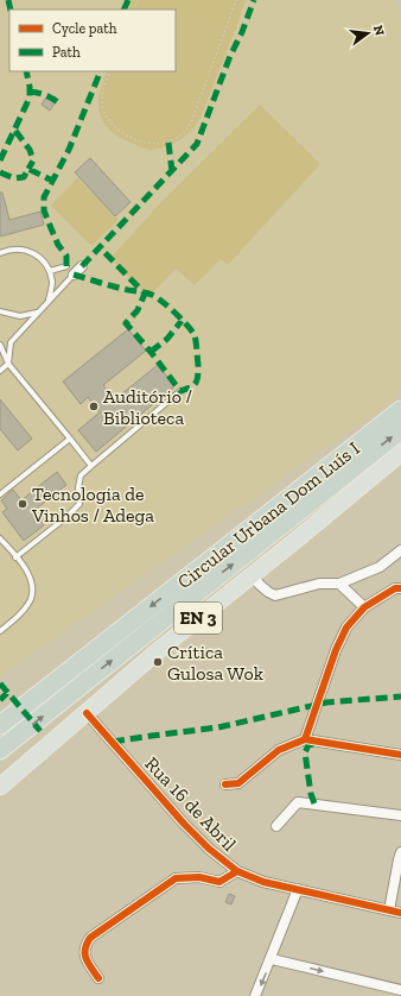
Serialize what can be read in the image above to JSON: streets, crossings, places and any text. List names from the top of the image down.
{
  "streets": {
    "highway": ["Circular Urbana Dom Luís I"],
    "main road": ["EN 3"],
    "street": ["Rua 16 de Abril"]
  },
  "crossings": [
    ["EN 3", "Rua 16 de Abril"]
  ],
  "places": ["Auditório / Biblioteca", "Tecnologia de Vinhos / Adega", "Crítica Gulosa Wok"],
  "legend": ["Cycle path", "Path"],
  "north": "right"
}
